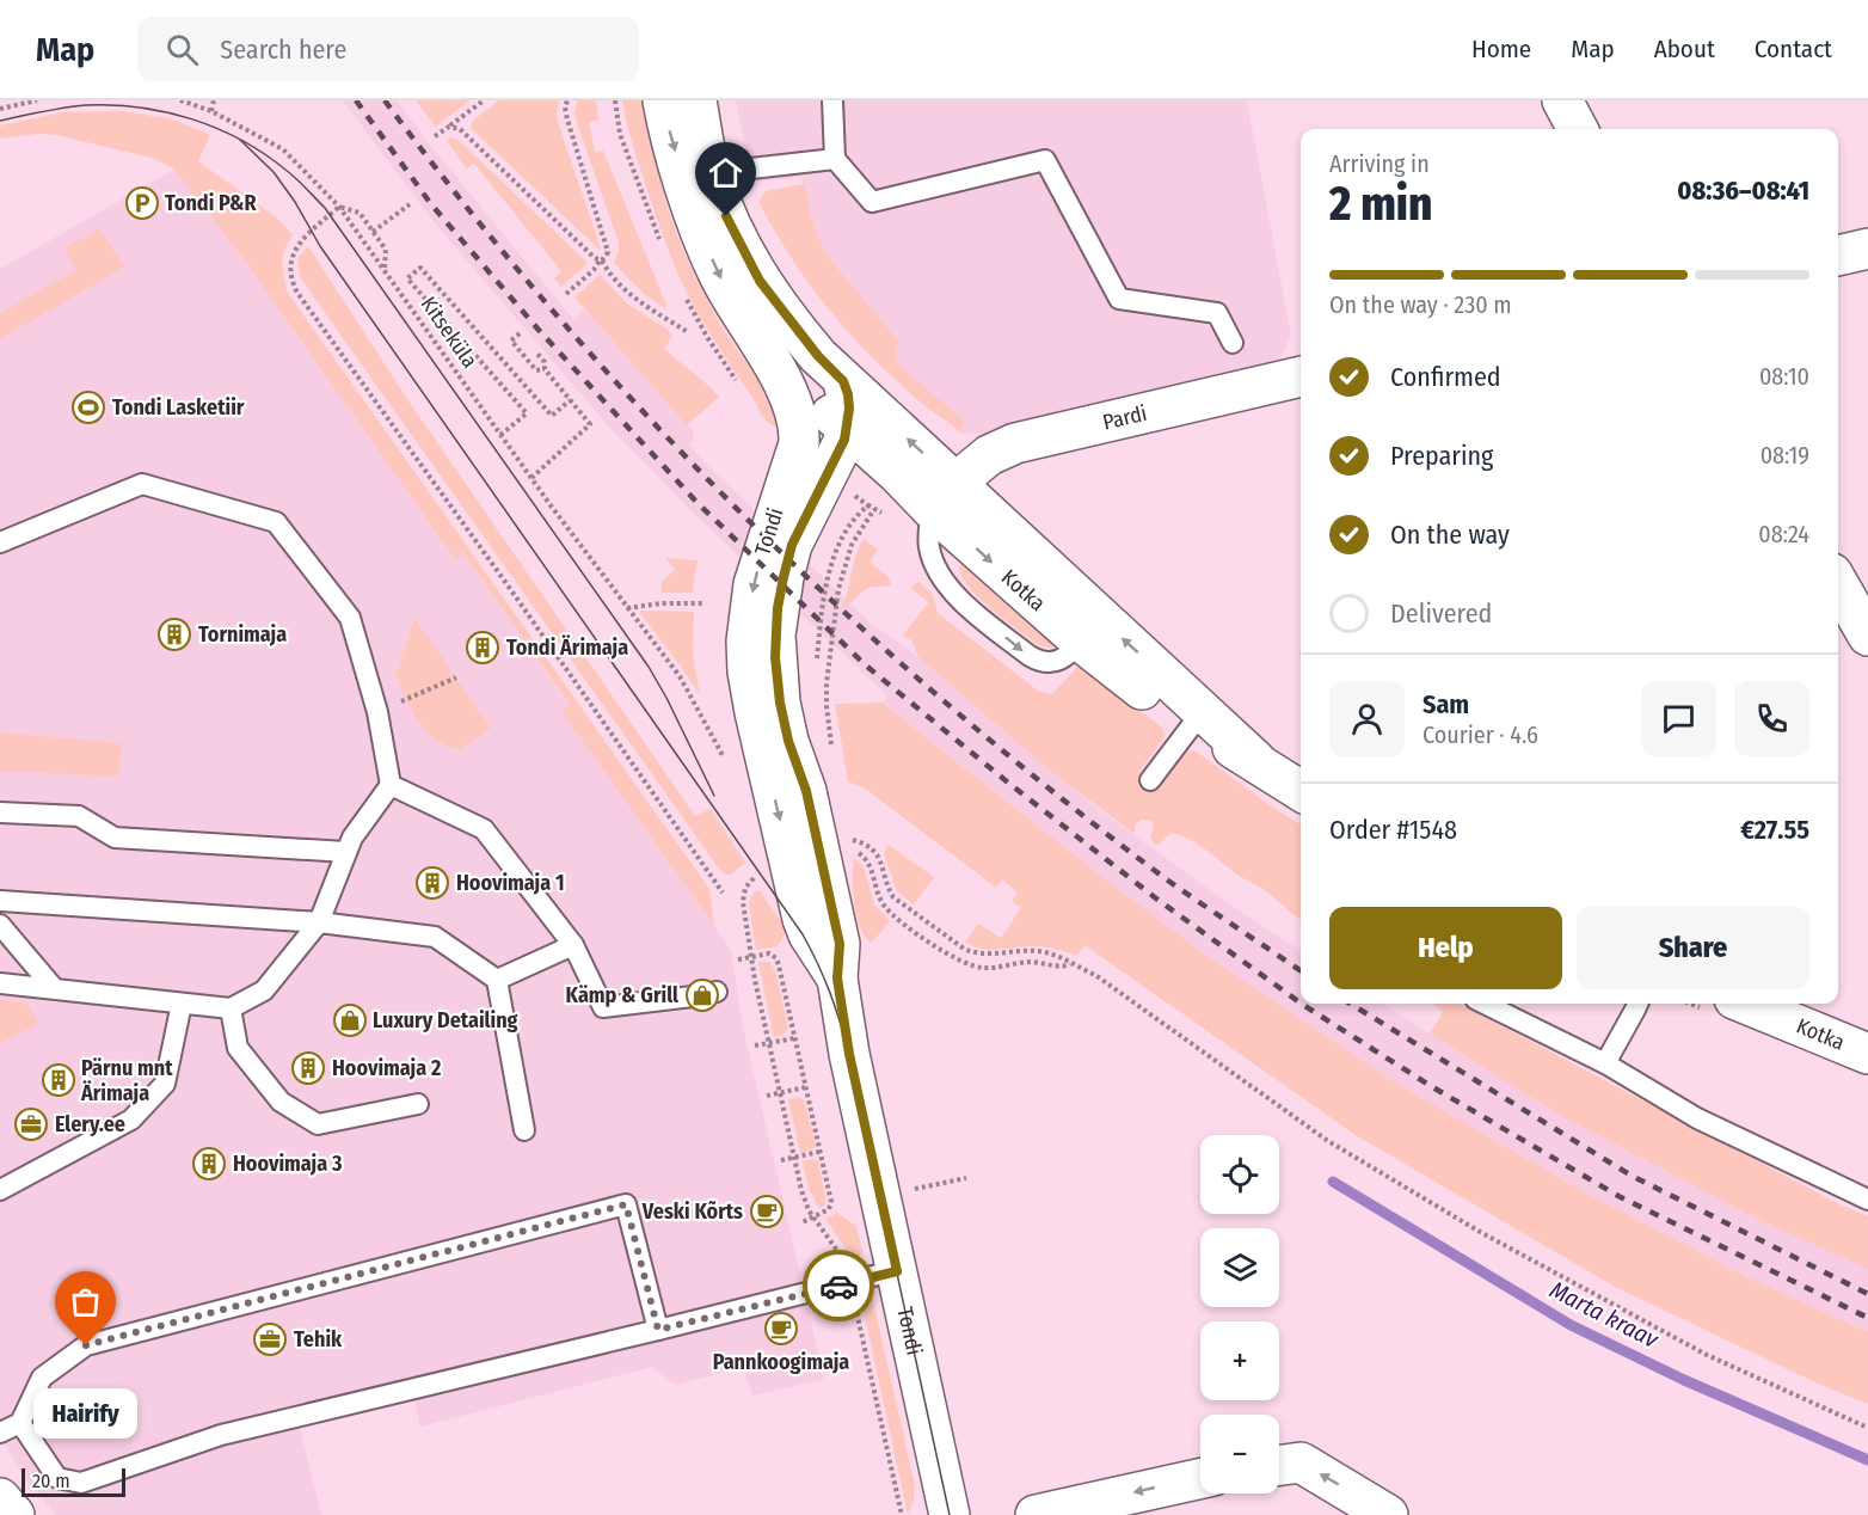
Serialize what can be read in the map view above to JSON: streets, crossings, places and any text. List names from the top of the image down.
{
  "streets": {
    "street": ["Pardi", "Tondi", "Kotka"],
    "path": ["Kitseküla"]
  },
  "crossings": [
    ["Pardi", "Tondi"],
    ["Pardi", "Kotka"],
    ["Tondi", "Kotka"]
  ],
  "water": ["Marta kraav"],
  "places": {
    "parking": ["Tondi P&R"],
    "sports": ["Tondi Lasketiir"],
    "building": [
      "Tornimaja",
      "Tondi Ärimaja",
      "Hoovimaja 1",
      "Hoovimaja 2",
      "Pärnu mnt Ärimaja",
      "Hoovimaja 3"
    ],
    "shop": ["Kämp & Grill", "Luxury Detailing"],
    "office": ["Elery.ee", "Tehik"],
    "cafe": ["Veski Kõrts", "Pannkoogimaja"],
    "other": ["Hairify"]
  },
  "scale_bar": "20 m",
  "page": {
    "header": "Map",
    "search": "Search here",
    "nav": [
      "Home",
      "Map",
      "About",
      "Contact"
    ],
    "heading": ["2 min", "Arriving in", "08:36–08:41"],
    "panel": [
      "Sam",
      "Courier · 4.6",
      "Order #1548",
      "€27.55"
    ],
    "bar": "On the way · 230 m",
    "list": [
      ["Confirmed", "08:10"],
      ["Preparing", "08:19"],
      ["On the way", "08:24"],
      "Delivered"
    ],
    "buttons": ["Help", "Share"],
    "map_buttons": ["+", "−"],
    "bubble": "Hairify",
    "scale": "20 m"
  }
}
